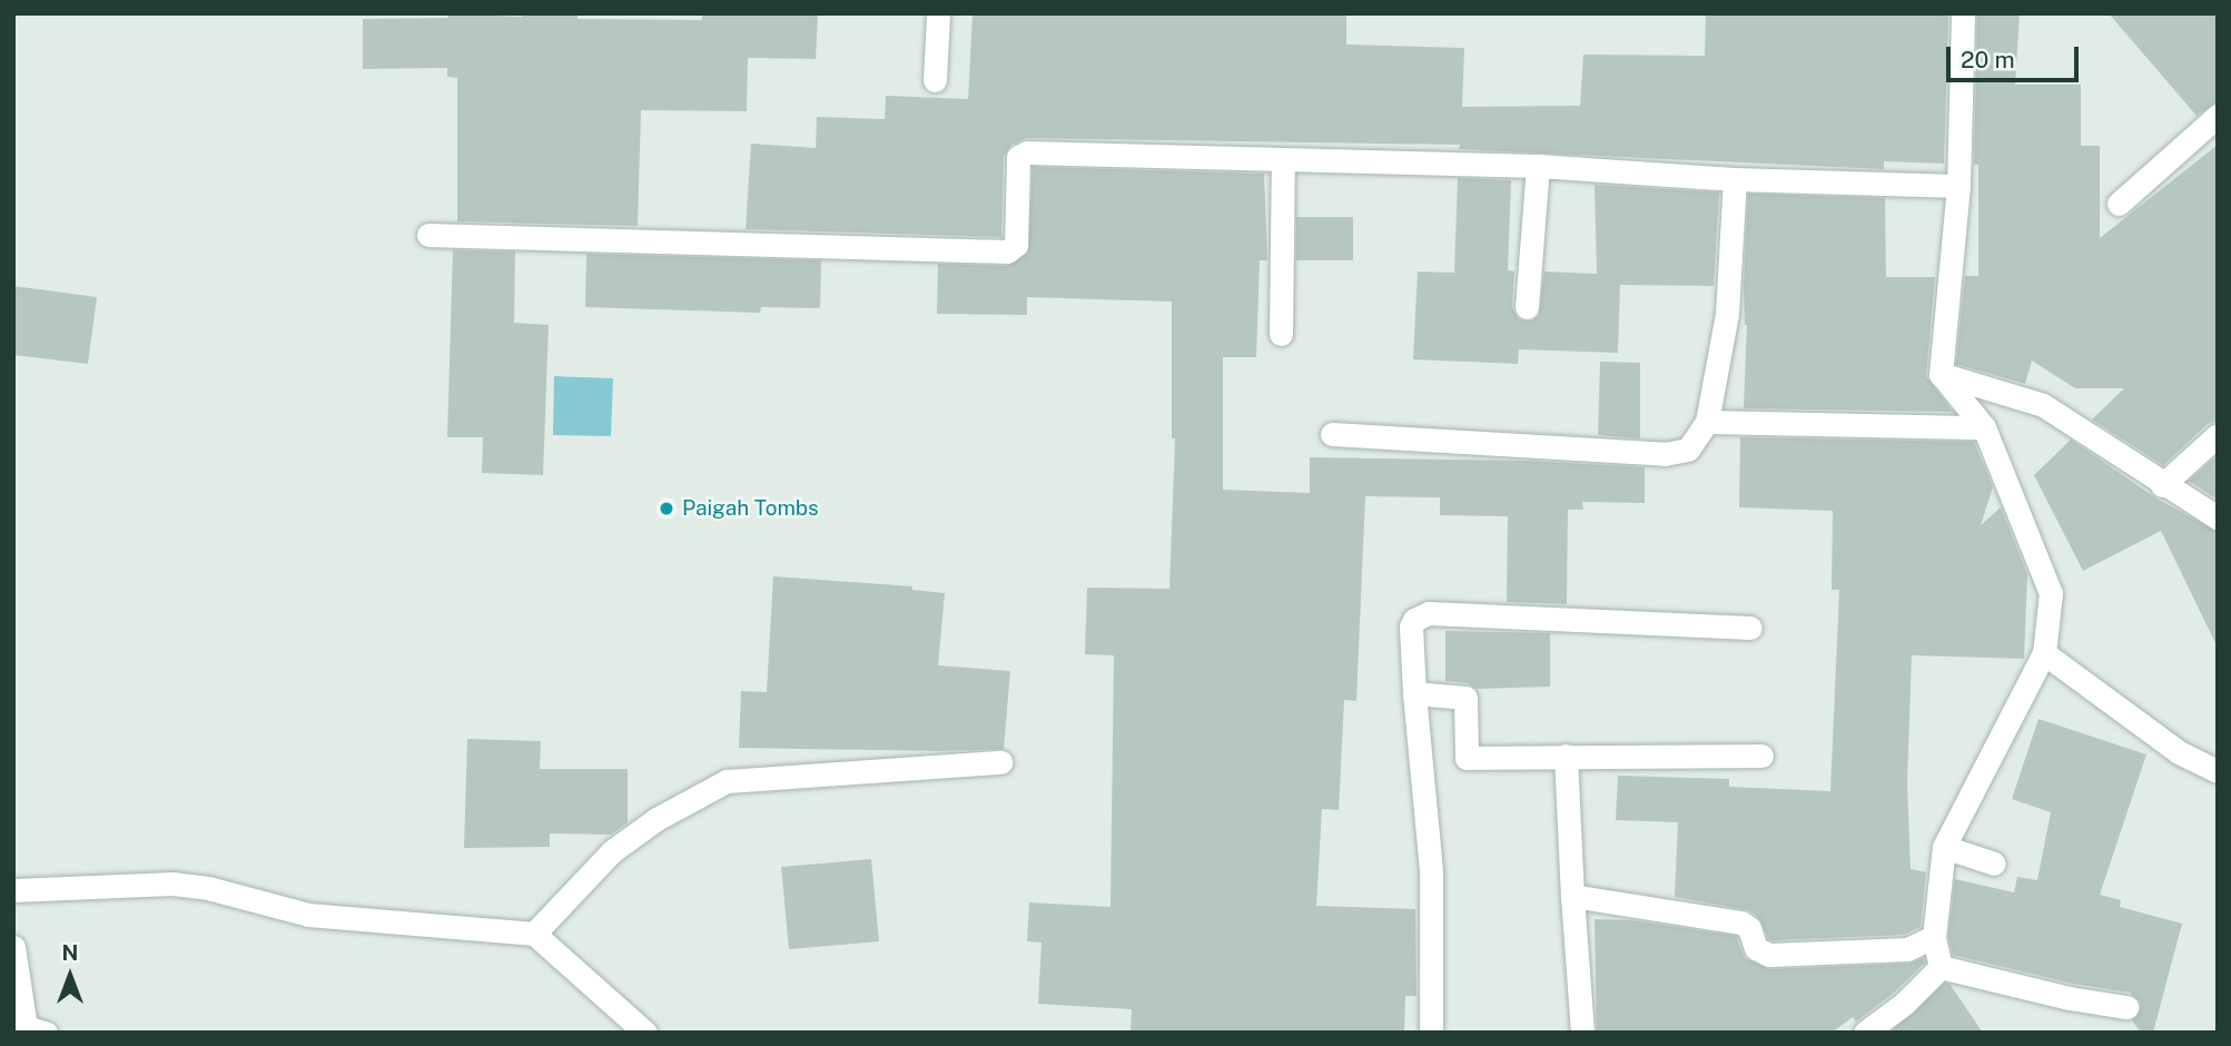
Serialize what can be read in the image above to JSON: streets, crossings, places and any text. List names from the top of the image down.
{
  "places": ["Paigah Tombs"],
  "scale_bar": "20 m",
  "north": "top"
}
